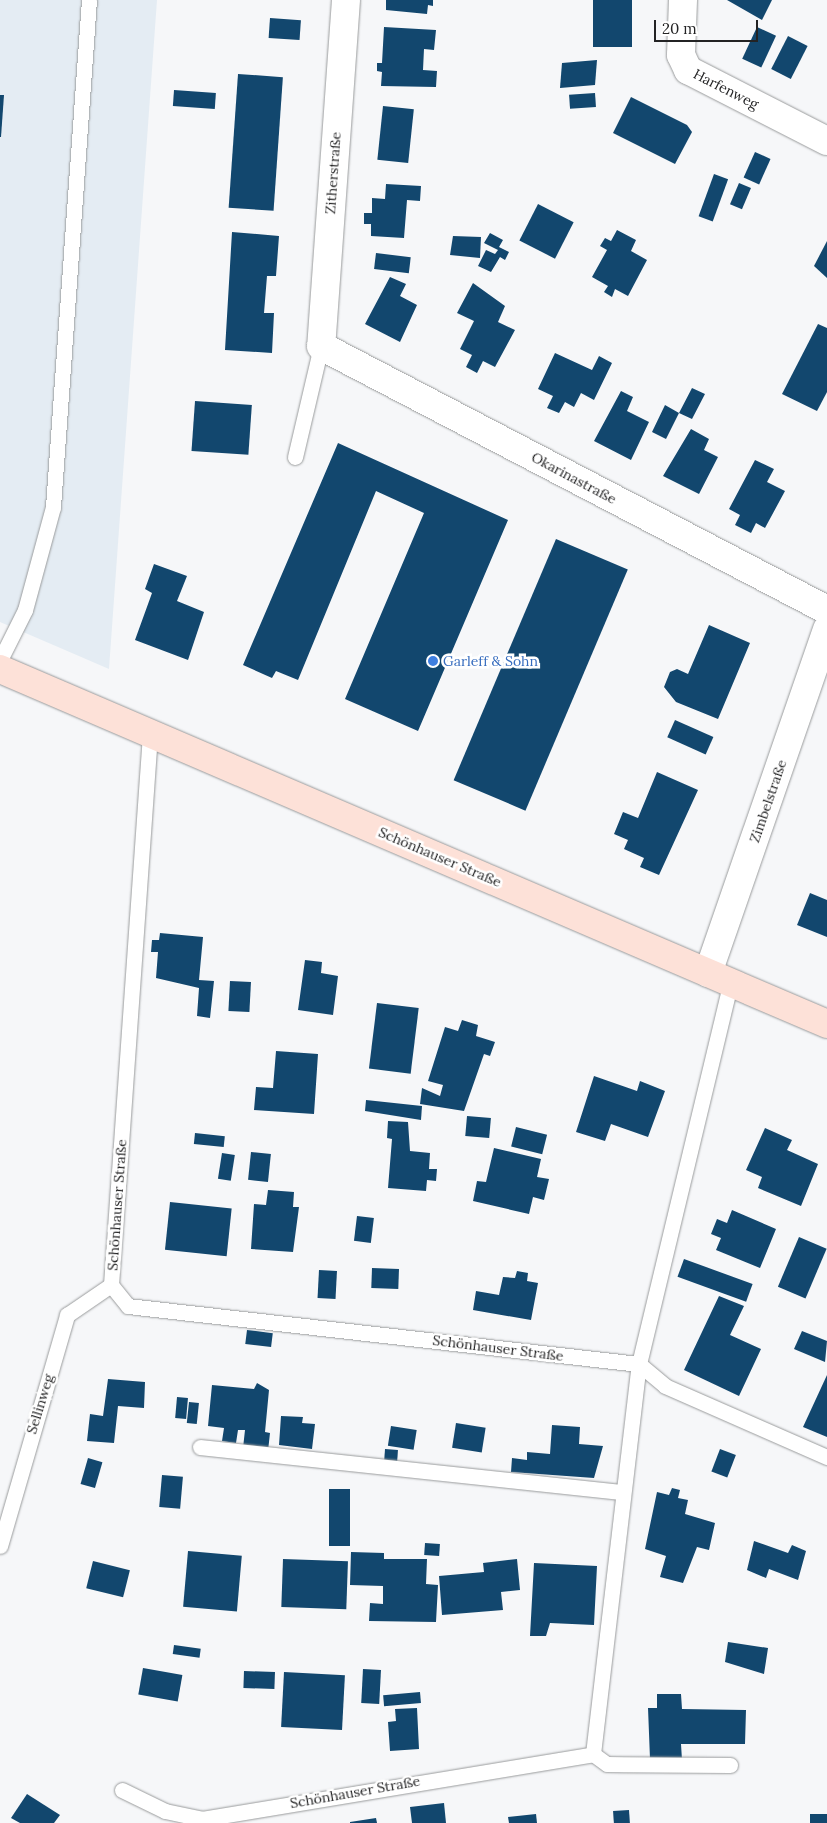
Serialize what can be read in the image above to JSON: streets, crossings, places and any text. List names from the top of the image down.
{
  "streets": {
    "street": [
      "Harfenweg",
      "Zitherstraße",
      "Okarinastraße",
      "Zimbelstraße",
      "Schönhauser Straße"
    ],
    "lane": ["Sellinweg"]
  },
  "crossings": [
    ["Zitherstraße", "Okarinastraße"],
    ["Zimbelstraße", "Schönhauser Straße"],
    ["Schönhauser Straße", "Sellinweg"]
  ],
  "places": ["Garleff & Sohn"],
  "scale_bar": "20 m"
}
